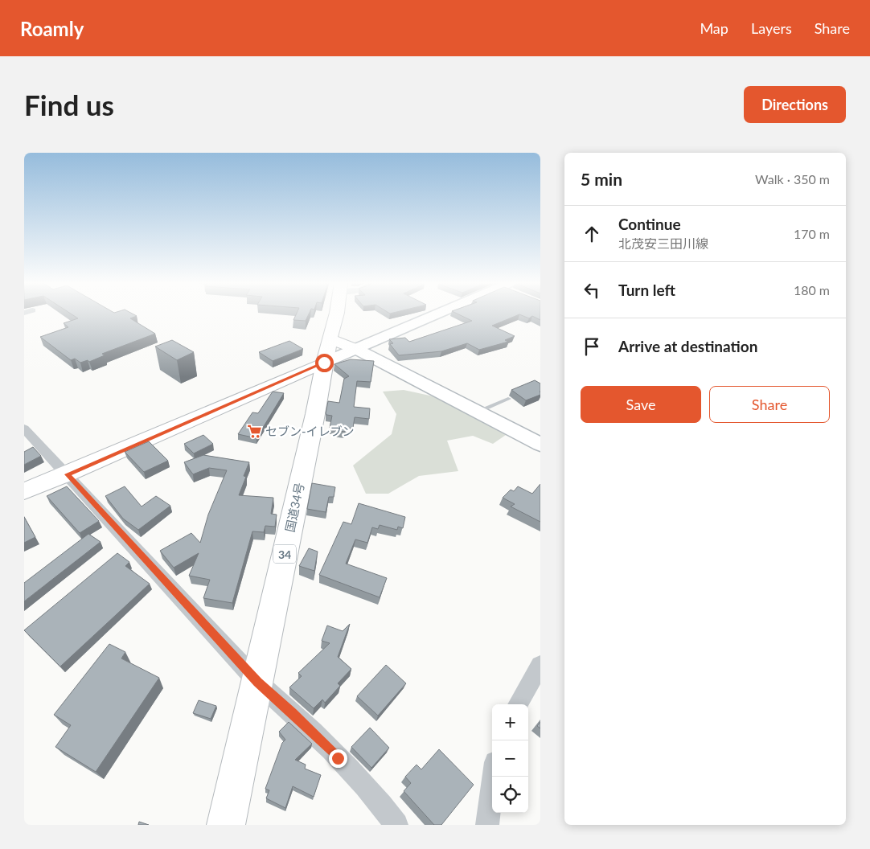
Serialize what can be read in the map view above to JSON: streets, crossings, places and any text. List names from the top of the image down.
{
  "streets": {
    "main road": ["国道34号", "34"]
  },
  "places": {
    "supermarket": ["セブン-イレブン"]
  },
  "page": {
    "header": "Roamly",
    "nav": ["Map", "Layers", "Share"],
    "buttons": [
      "Directions",
      ["Save", "Share"]
    ],
    "title": "Find us",
    "heading": ["5 min", "Walk · 350 m"],
    "list": [
      ["Continue", "北茂安三田川線", "170 m"],
      ["Turn left", "180 m"],
      "Arrive at destination"
    ],
    "map_buttons": ["+", "−"]
  }
}
